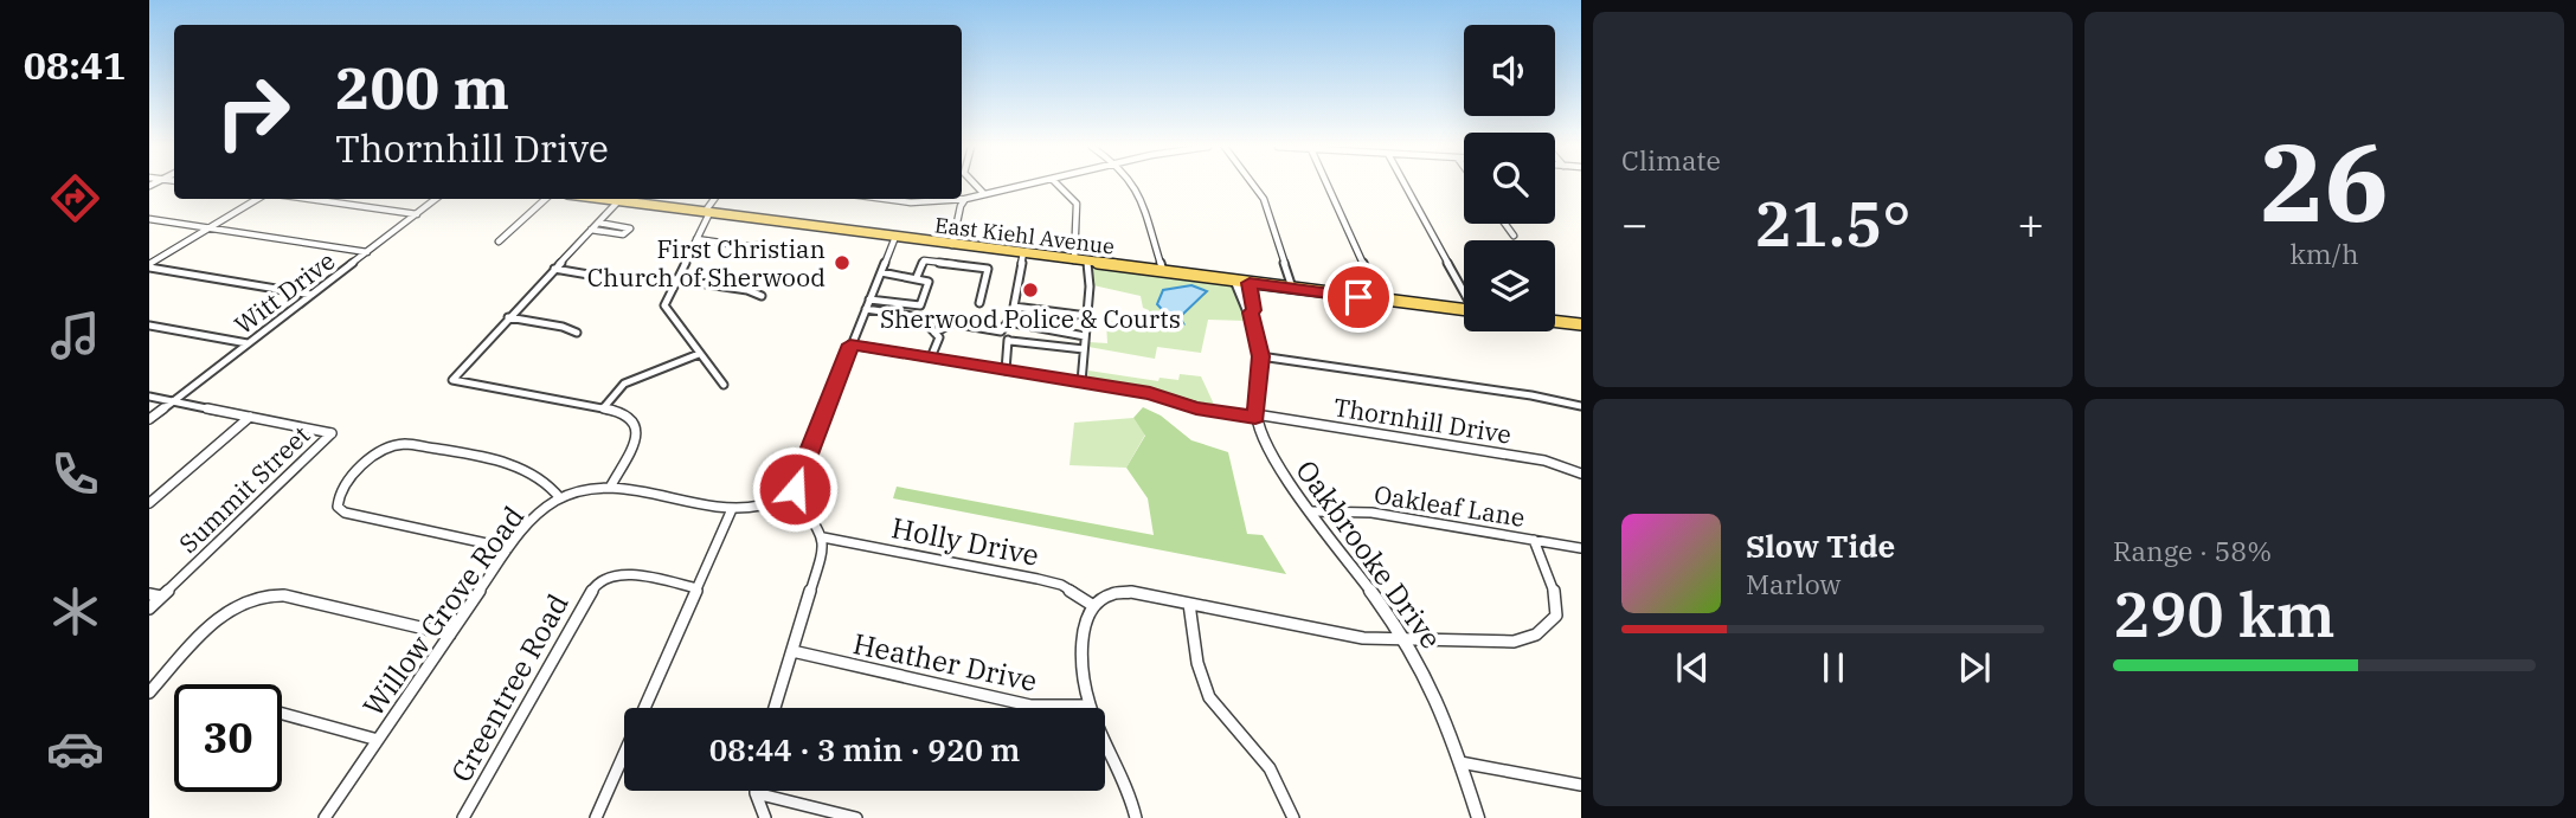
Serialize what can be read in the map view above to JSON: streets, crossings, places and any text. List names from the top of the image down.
{
  "streets": {
    "main road": ["East Kiehl Avenue"],
    "street": [
      "Witt Drive",
      "Thornhill Drive",
      "Summit Street",
      "Oakleaf Lane",
      "Holly Drive",
      "Oakbrooke Drive",
      "Willow Grove Road",
      "Heather Drive",
      "Greentree Road"
    ]
  },
  "crossings": [
    ["East Kiehl Avenue", "Oakbrooke Drive"],
    ["Thornhill Drive", "Oakbrooke Drive"],
    ["Oakleaf Lane", "Oakbrooke Drive"]
  ],
  "places": ["First Christian Church of Sherwood", "Sherwood Police & Courts"],
  "page": {
    "tabs": "08:41",
    "tile": [
      "Climate",
      ["26", "km/h"],
      ["Range · 58%", "290 km"]
    ],
    "turn": ["200 m", "Thornhill Drive"],
    "heat": ["−", "21.5°", "+"],
    "song": ["Slow Tide", "Marlow"],
    "limit": "30",
    "trip": "08:44 · 3 min · 920 m"
  }
}
